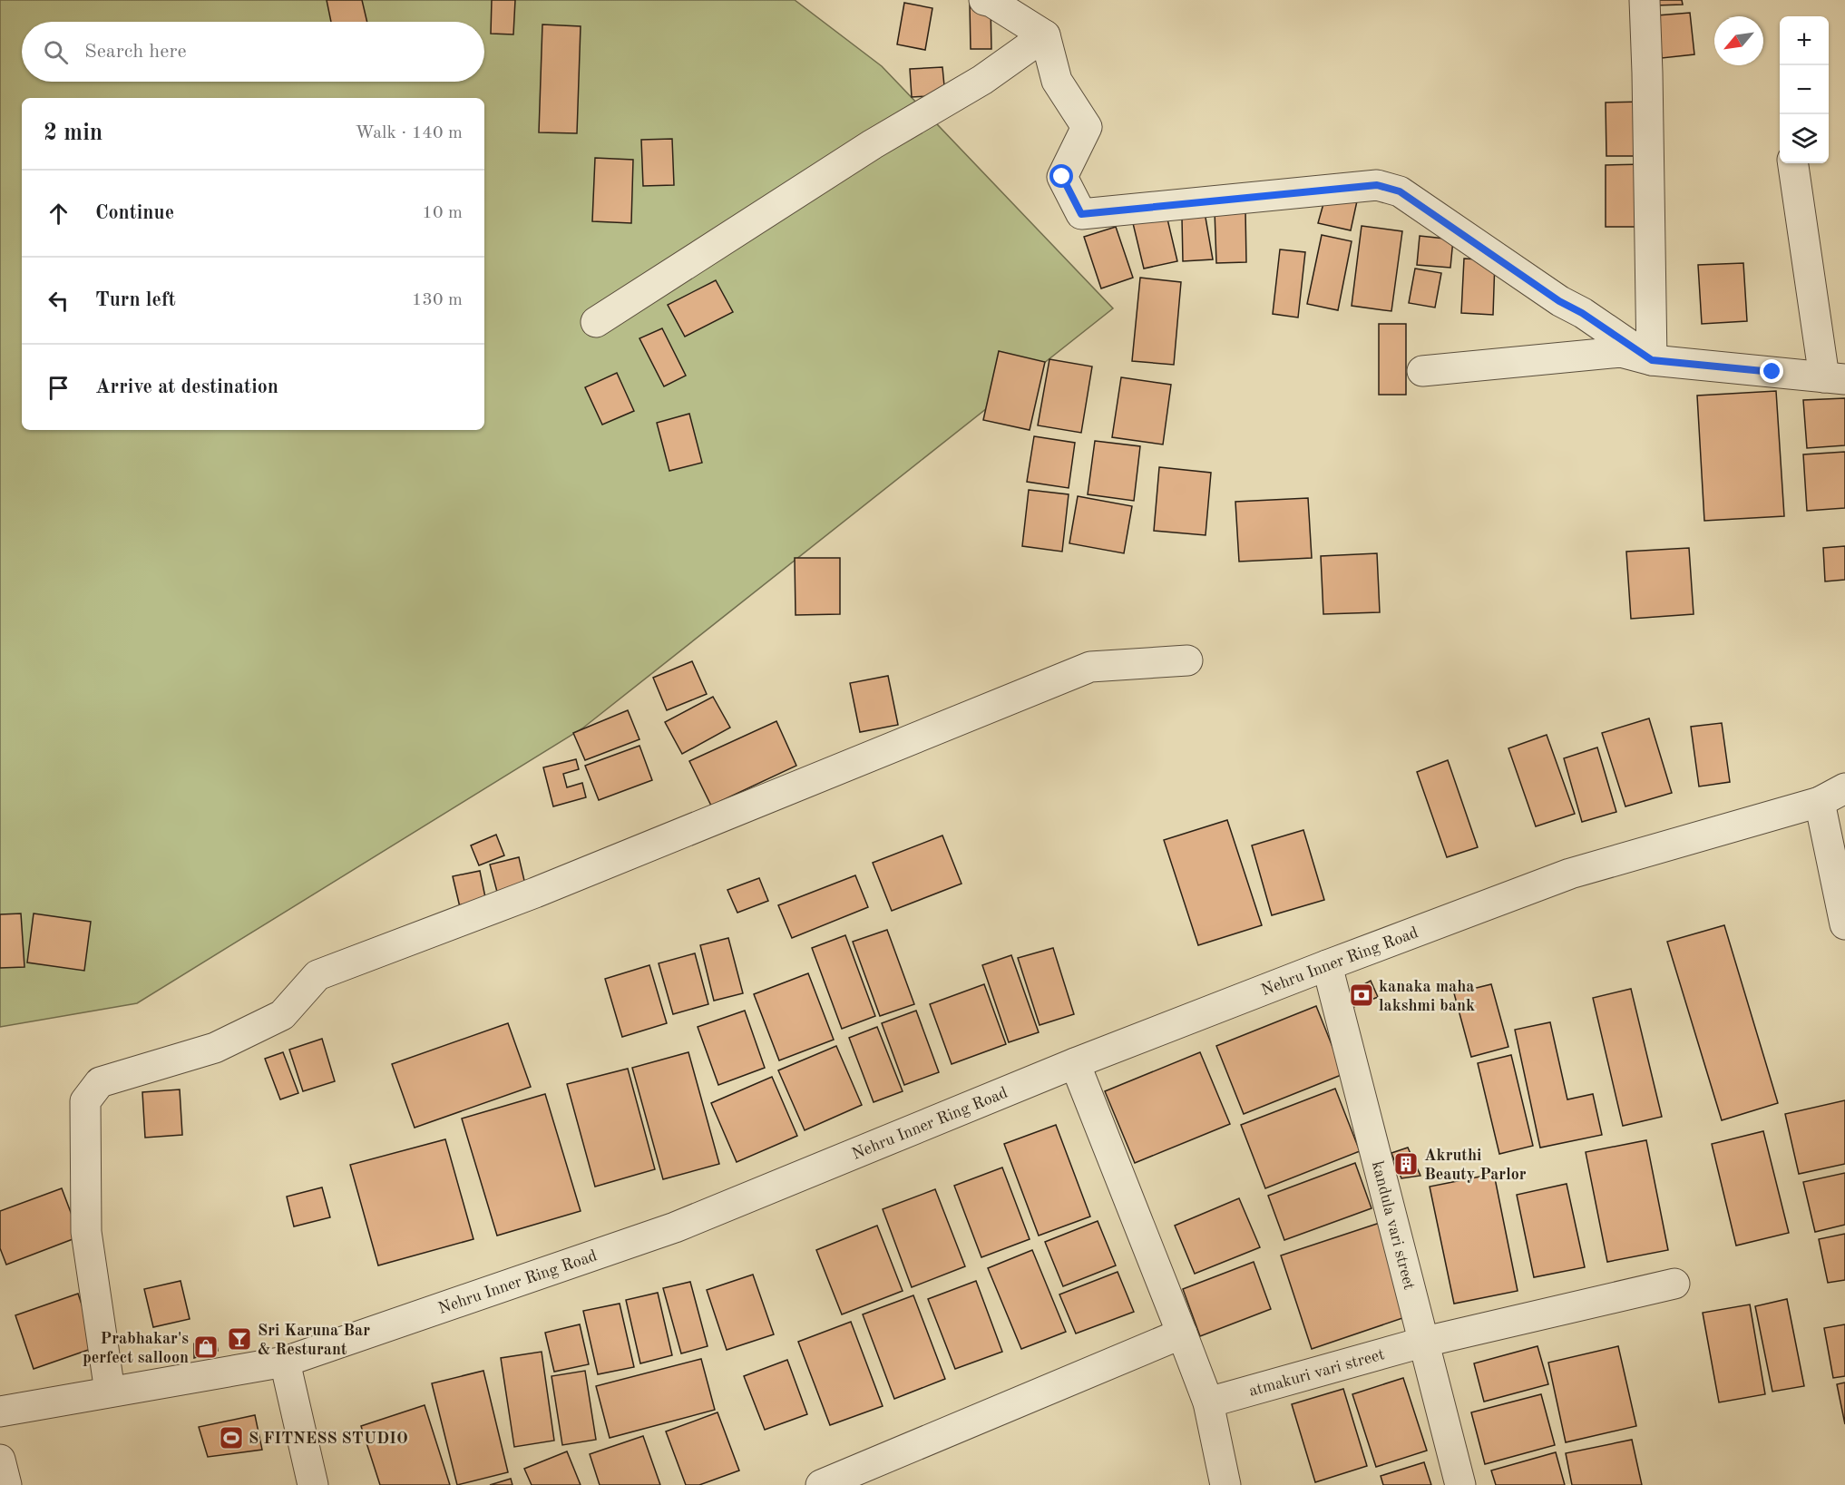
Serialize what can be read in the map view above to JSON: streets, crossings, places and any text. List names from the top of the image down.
{
  "streets": {
    "street": ["Nehru Inner Ring Road", "kandula vari street", "atmakuri vari street"]
  },
  "crossings": [
    ["Nehru Inner Ring Road", "kandula vari street"],
    ["kandula vari street", "atmakuri vari street"]
  ],
  "places": {
    "bank": ["kanaka maha lakshmi bank"],
    "building": ["Akruthi Beauty Parlor"],
    "bar": ["Sri Karuna Bar & Resturant"],
    "shop": ["Prabhakar's perfect salloon"],
    "sports": ["S FITNESS STUDIO"]
  },
  "north": "bottom left",
  "page": {
    "map_buttons": ["+", "−"],
    "search": "Search here",
    "heading": ["2 min", "Walk · 140 m"],
    "list": [
      ["Continue", "10 m"],
      ["Turn left", "130 m"],
      "Arrive at destination"
    ]
  }
}
